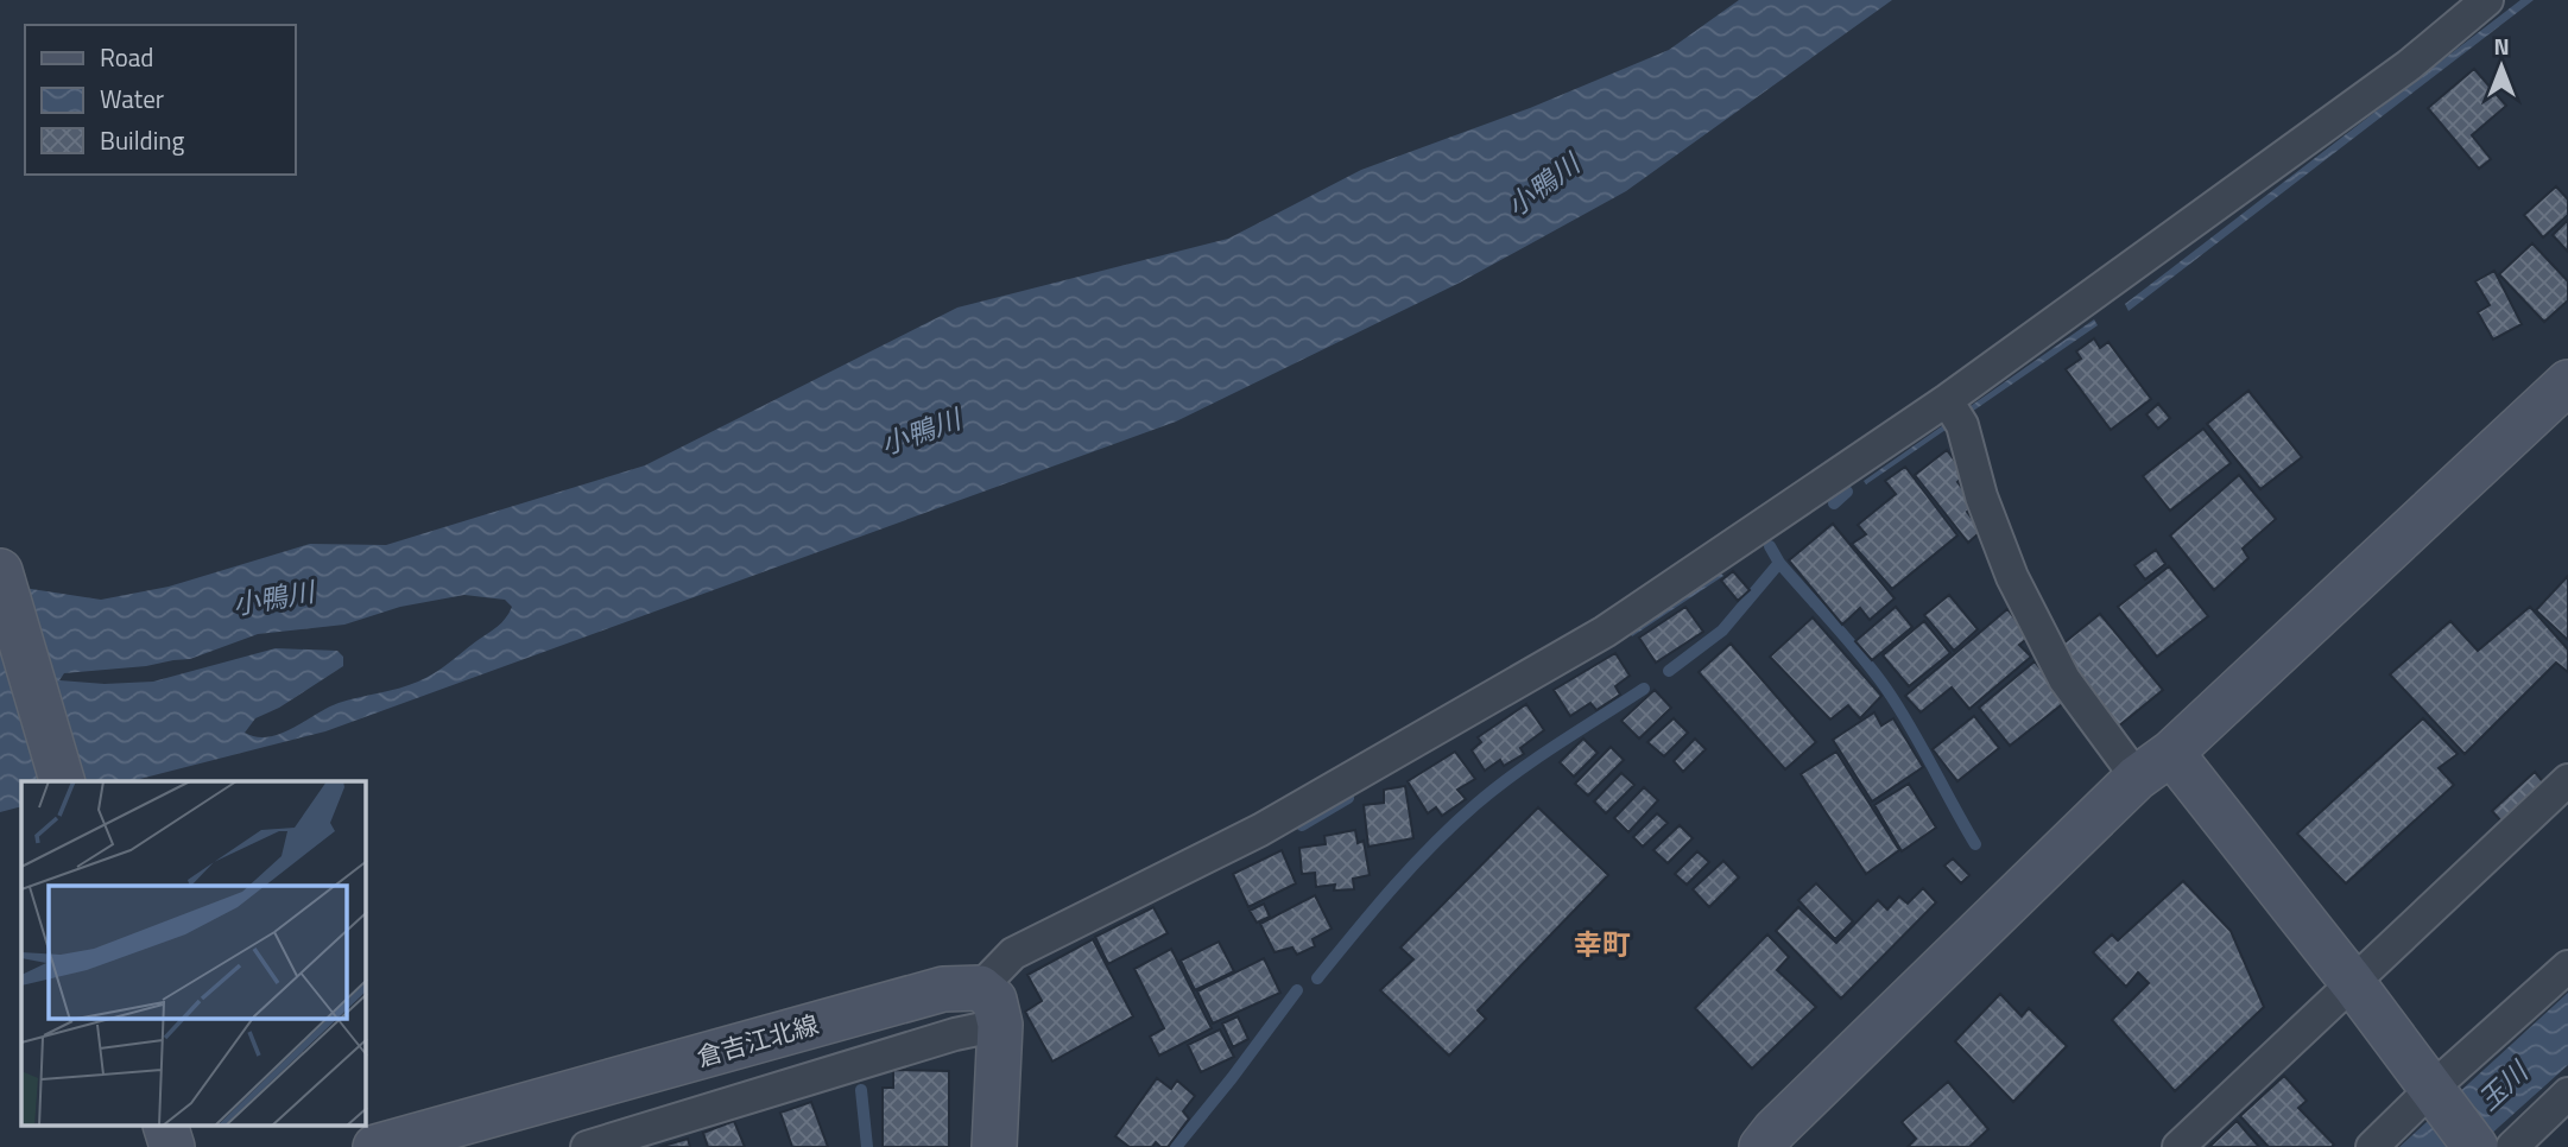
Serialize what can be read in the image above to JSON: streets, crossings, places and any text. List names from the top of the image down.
{
  "streets": {
    "street": ["倉吉江北線"]
  },
  "districts": ["幸町"],
  "water": ["小鴨川", "玉川"],
  "legend": ["Road", "Water", "Building"],
  "north": "top"
}
